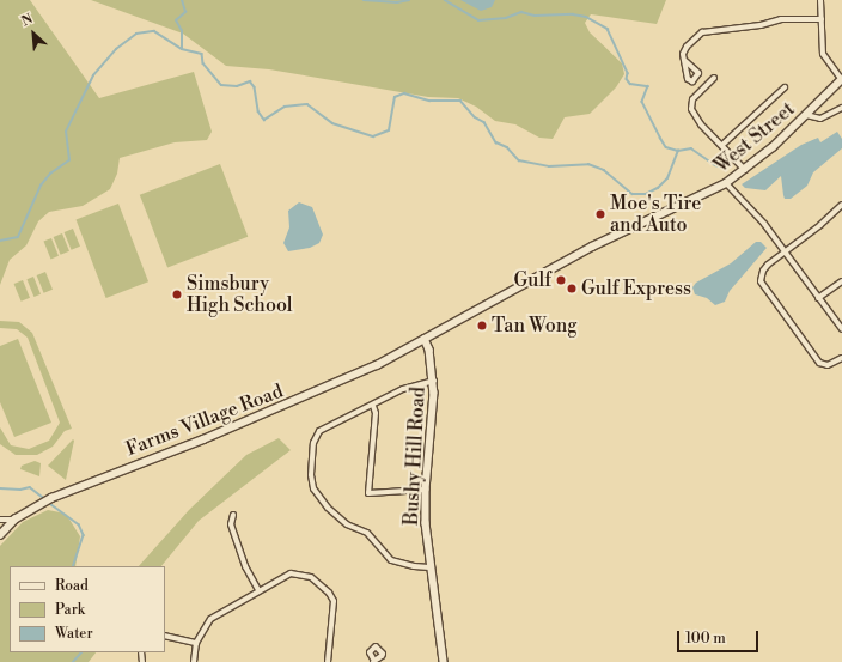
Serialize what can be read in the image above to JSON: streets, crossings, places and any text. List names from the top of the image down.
{
  "streets": {
    "main road": ["West Street", "Farms Village Road", "Bushy Hill Road"]
  },
  "crossings": [
    ["West Street", "Farms Village Road"],
    ["West Street", "Bushy Hill Road"],
    ["Farms Village Road", "Bushy Hill Road"]
  ],
  "places": [
    "Moe's Tire and Auto",
    "Gulf",
    "Gulf Express",
    "Simsbury High School",
    "Tan Wong"
  ],
  "legend": ["Road", "Park", "Water"],
  "scale_bar": "100 m",
  "north": "top left"
}
